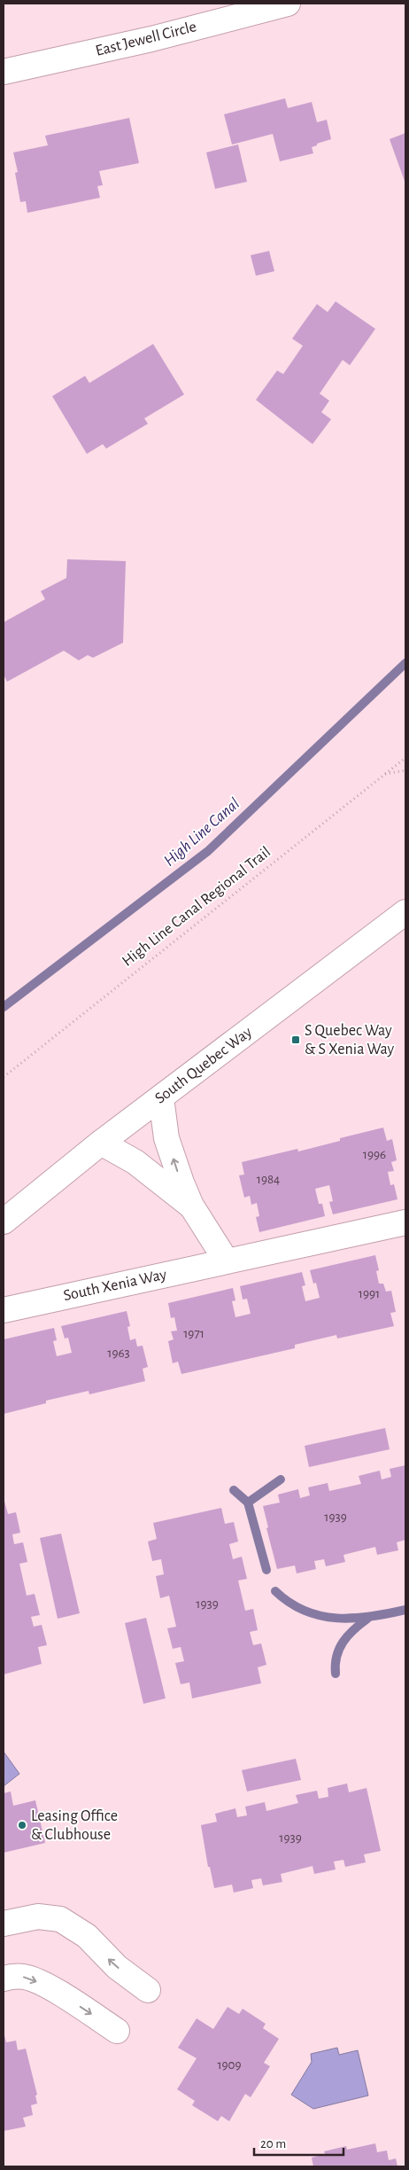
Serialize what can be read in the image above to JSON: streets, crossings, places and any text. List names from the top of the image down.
{
  "streets": {
    "street": ["East Jewell Circle", "South Quebec Way", "South Xenia Way"],
    "path": ["High Line Canal Regional Trail"]
  },
  "water": ["High Line Canal"],
  "places": {
    "transit": ["S Quebec Way & S Xenia Way"],
    "other": ["Leasing Office & Clubhouse"]
  },
  "house_numbers": [
    "1996",
    "1984",
    "1991",
    "1971",
    "1963",
    "1939",
    "1939",
    "1939",
    "1909"
  ],
  "scale_bar": "20 m"
}
